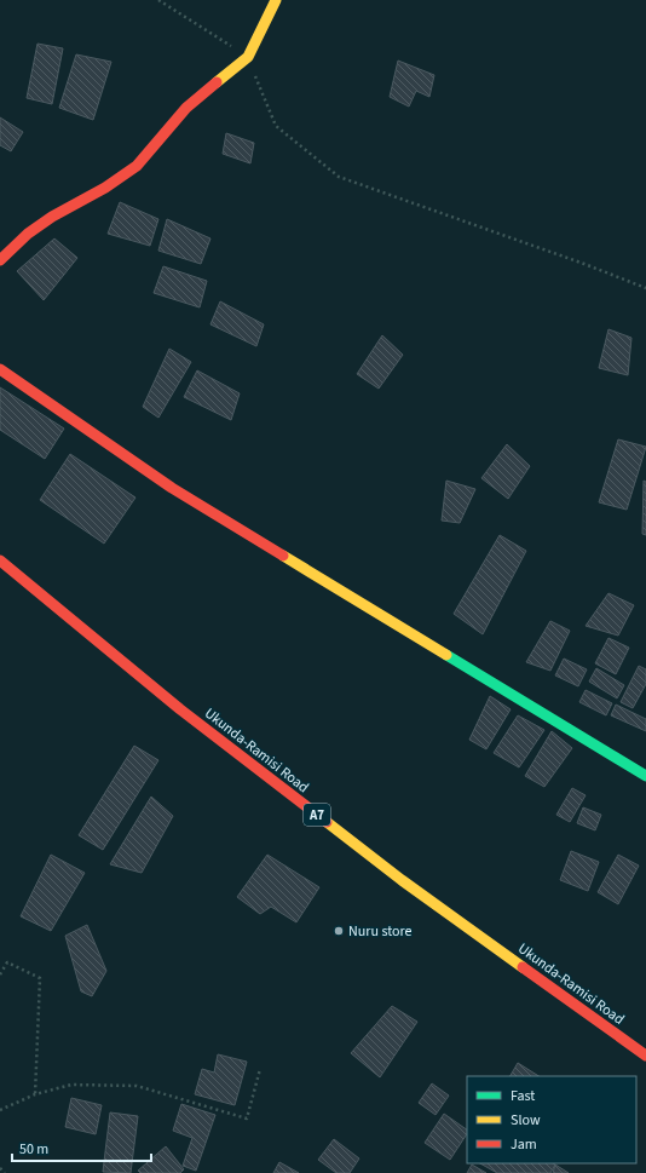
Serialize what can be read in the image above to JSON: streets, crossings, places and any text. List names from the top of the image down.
{
  "streets": {
    "main road": ["Ukunda-Ramisi Road", "A7"]
  },
  "places": ["Nuru store"],
  "legend": ["Fast", "Slow", "Jam"],
  "scale_bar": "50 m"
}
